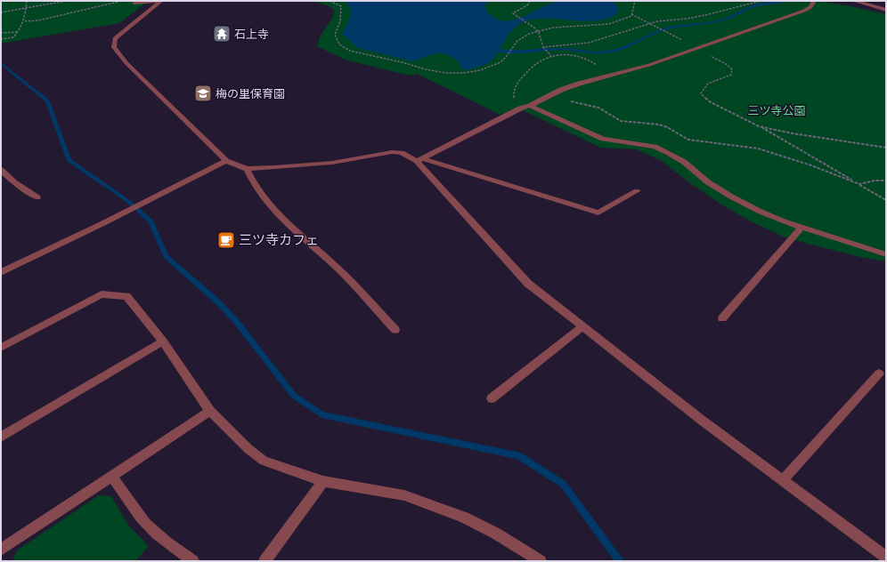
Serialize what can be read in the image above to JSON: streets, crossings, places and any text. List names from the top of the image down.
{
  "parks": ["三ツ寺公園"],
  "places": {
    "temple": ["石上寺"],
    "school or university": ["梅の里保育園"],
    "cafe": ["三ツ寺カフェ"]
  }
}
